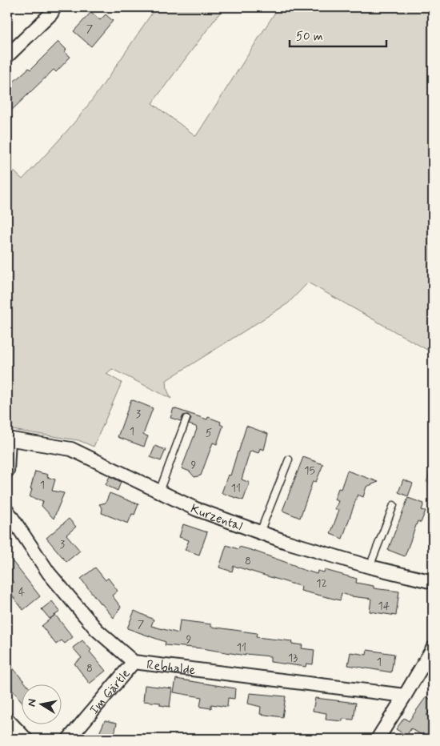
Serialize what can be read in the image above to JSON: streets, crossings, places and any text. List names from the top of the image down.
{
  "streets": {
    "street": ["Kurzental", "Rebhalde", "Im Gärtle"]
  },
  "crossings": [
    ["Rebhalde", "Im Gärtle"]
  ],
  "house_numbers": [
    "7",
    "3",
    "1",
    "5",
    "9",
    "15",
    "1",
    "11",
    "3",
    "8",
    "12",
    "4",
    "14",
    "7",
    "9",
    "11",
    "13",
    "1",
    "8"
  ],
  "scale_bar": "50 m",
  "north": "left"
}
